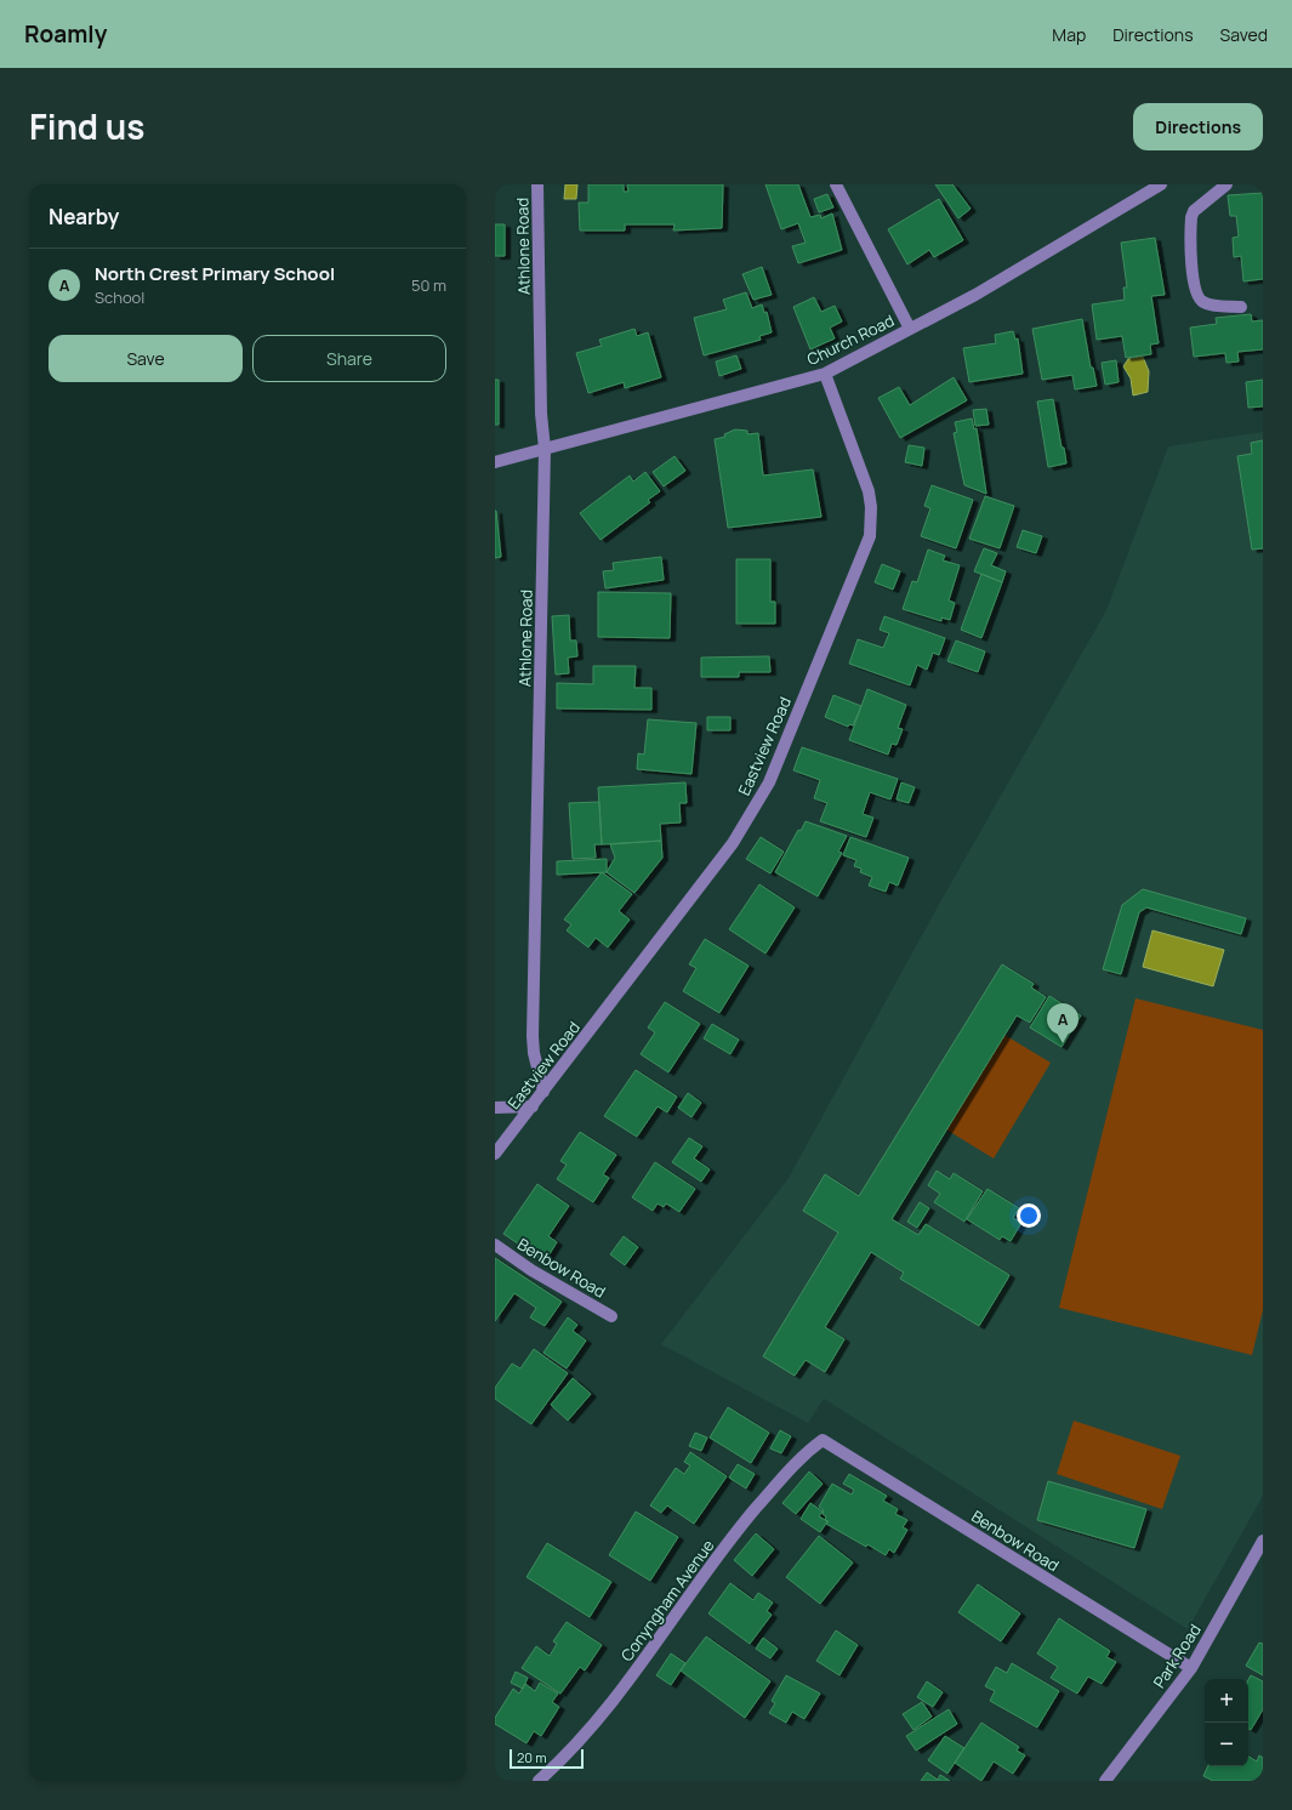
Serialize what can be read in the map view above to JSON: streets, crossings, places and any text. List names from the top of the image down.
{
  "streets": {
    "street": [
      "Athlone Road",
      "Church Road",
      "Eastview Road",
      "Benbow Road",
      "Conyngham Avenue",
      "Park Road"
    ]
  },
  "crossings": [
    ["Athlone Road", "Church Road"],
    ["Athlone Road", "Eastview Road"],
    ["Church Road", "Eastview Road"],
    ["Benbow Road", "Conyngham Avenue"],
    ["Benbow Road", "Park Road"]
  ],
  "scale_bar": "20 m",
  "page": {
    "header": "Roamly",
    "nav": ["Map", "Directions", "Saved"],
    "title": "Find us",
    "buttons": [
      "Directions",
      ["Save", "Share"]
    ],
    "heading": "Nearby",
    "list": [
      {
        "mark": "A",
        "name": "North Crest Primary School",
        "note": "School",
        "value": "50 m"
      }
    ],
    "pins": "A",
    "map_buttons": ["+", "−"],
    "scale": "20 m"
  }
}
